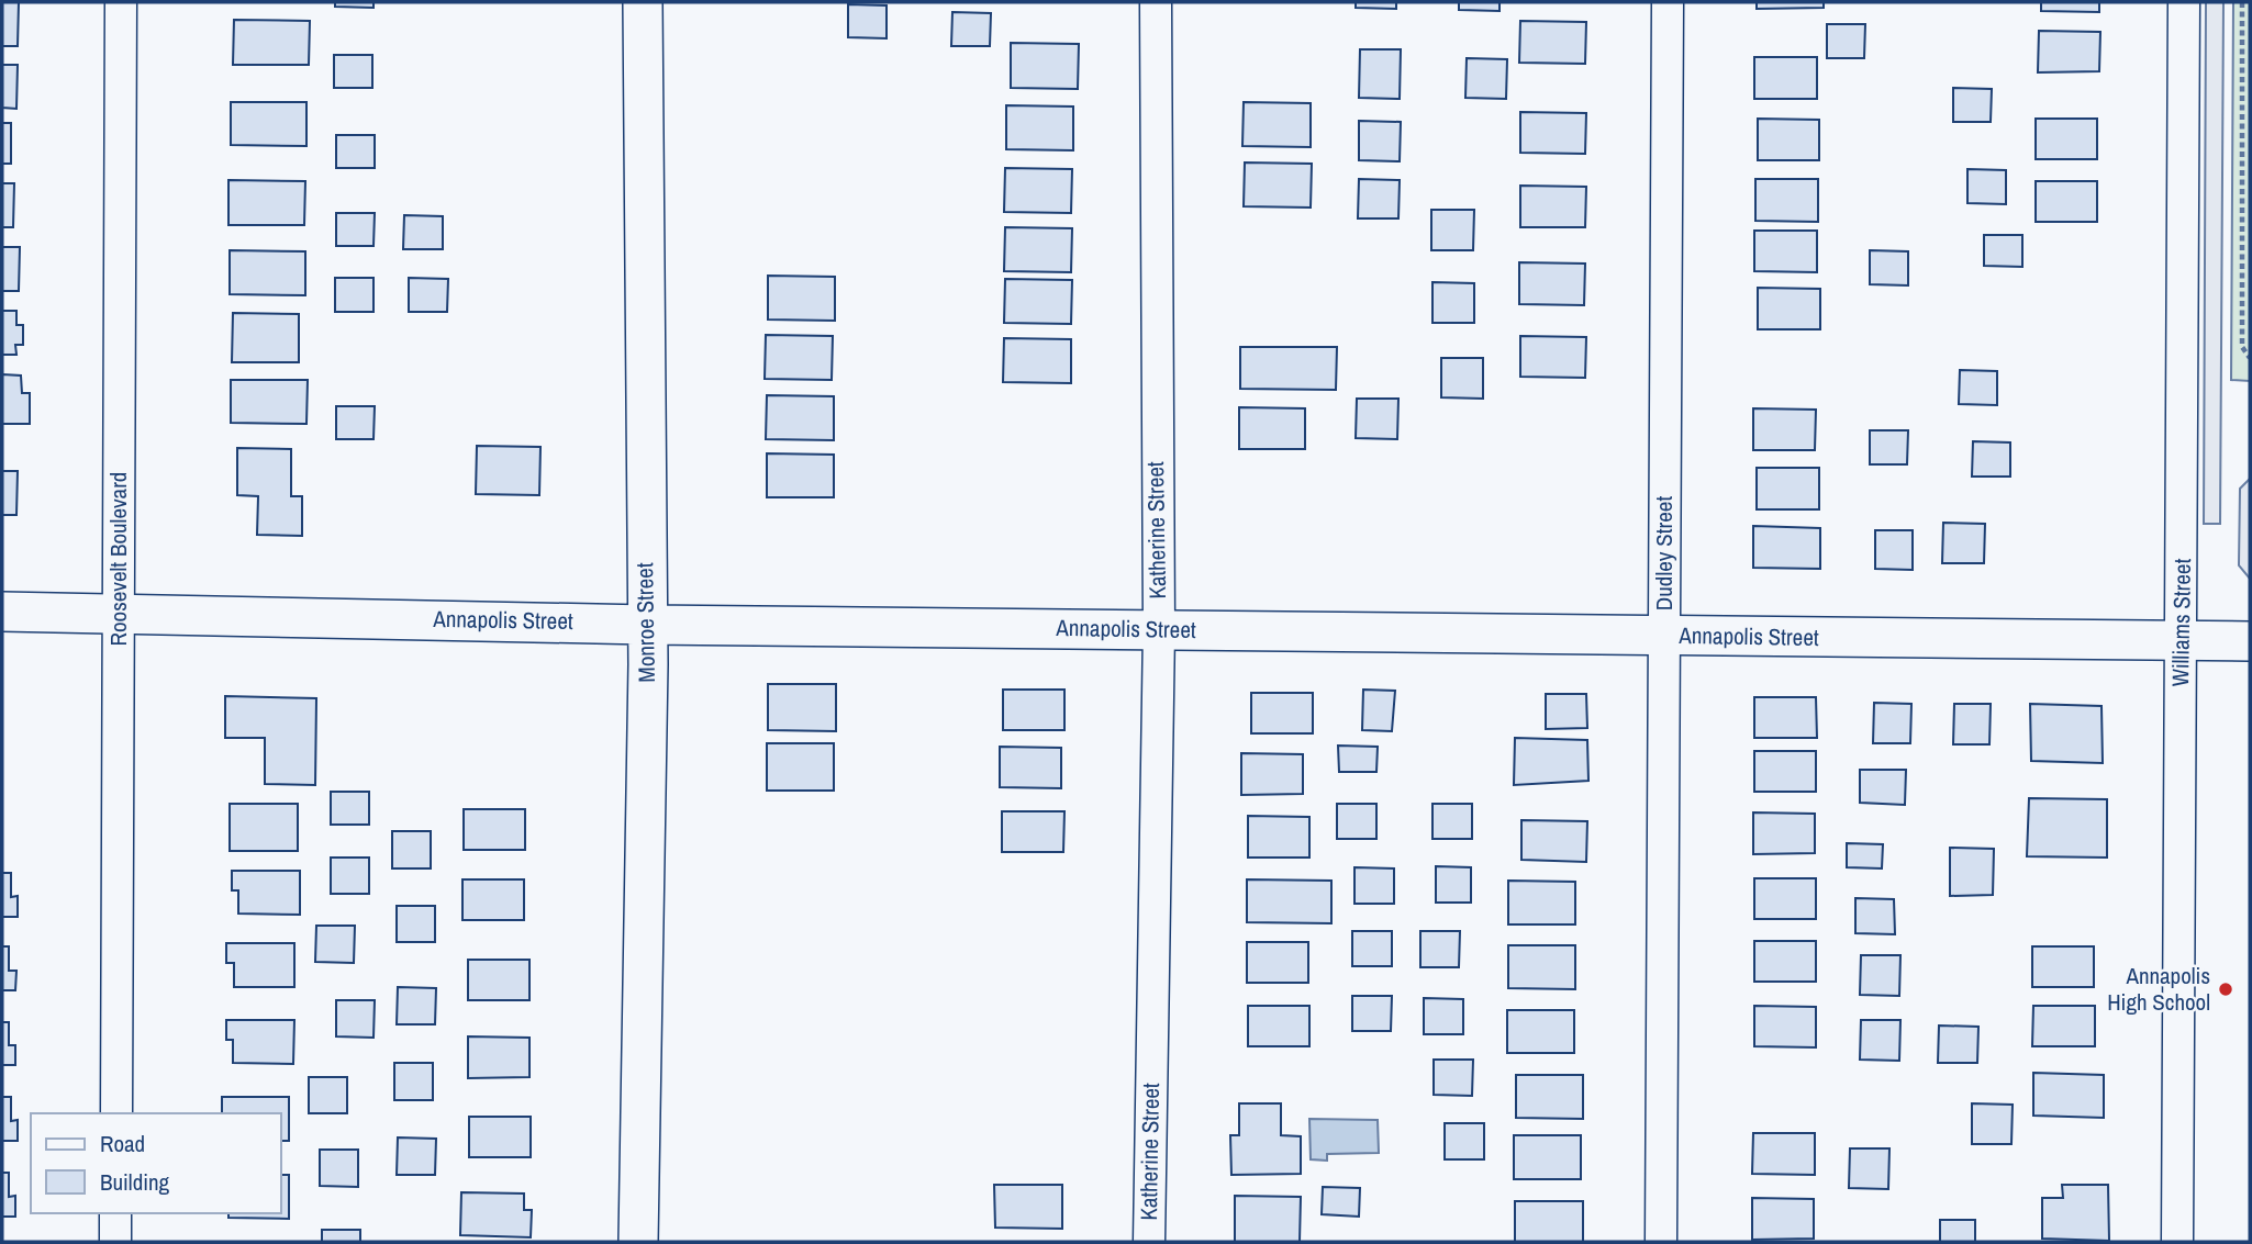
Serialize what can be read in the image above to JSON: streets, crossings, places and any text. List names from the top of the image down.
{
  "streets": {
    "street": [
      "Katherine Street",
      "Dudley Street",
      "Roosevelt Boulevard",
      "Annapolis Street",
      "Monroe Street",
      "Williams Street"
    ]
  },
  "crossings": [
    ["Katherine Street", "Annapolis Street"],
    ["Dudley Street", "Annapolis Street"],
    ["Roosevelt Boulevard", "Annapolis Street"],
    ["Annapolis Street", "Monroe Street"],
    ["Annapolis Street", "Williams Street"]
  ],
  "places": ["Annapolis High School"],
  "legend": ["Road", "Building"]
}
